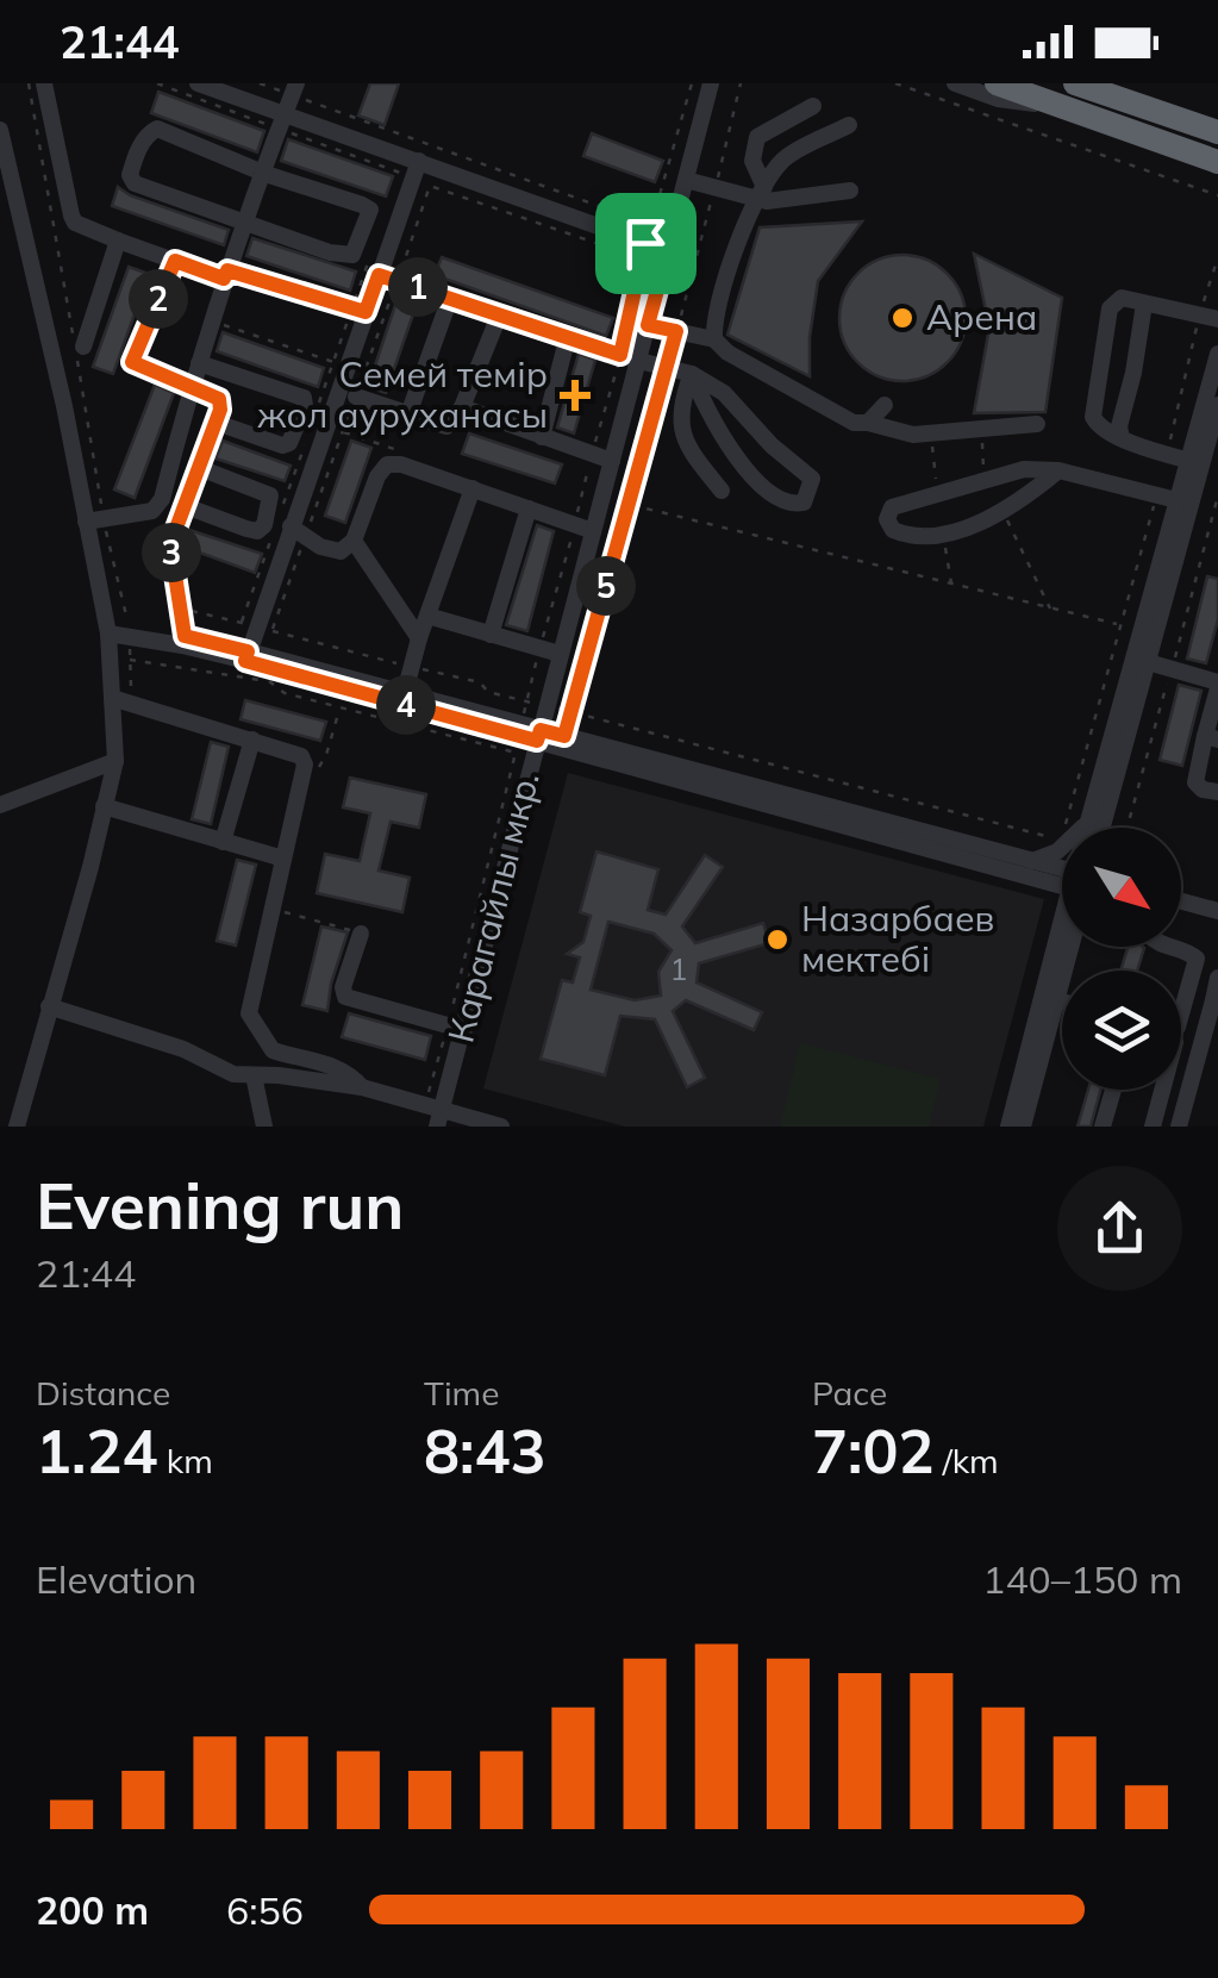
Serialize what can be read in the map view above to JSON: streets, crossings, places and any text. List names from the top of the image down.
{
  "streets": {
    "street": ["Карагайлы мкр."]
  },
  "places": {
    "other": ["Арена", "Назарбаев мектебі"],
    "health": ["Семей темір жол ауруханасы"]
  },
  "house_numbers": ["1"],
  "north": "bottom right",
  "page": {
    "status": "21:44",
    "pins": [
      "1",
      "2",
      "3",
      "5",
      "4"
    ],
    "heading": ["Evening run", "21:44"],
    "stats": [
      ["Distance", "1.24 km"],
      ["Time", "8:43"],
      ["Pace", "7:02 /km"]
    ],
    "chart": ["Elevation", "140–150 m"],
    "list": [
      {
        "name": "200 m",
        "note": "6:56"
      }
    ]
  }
}
